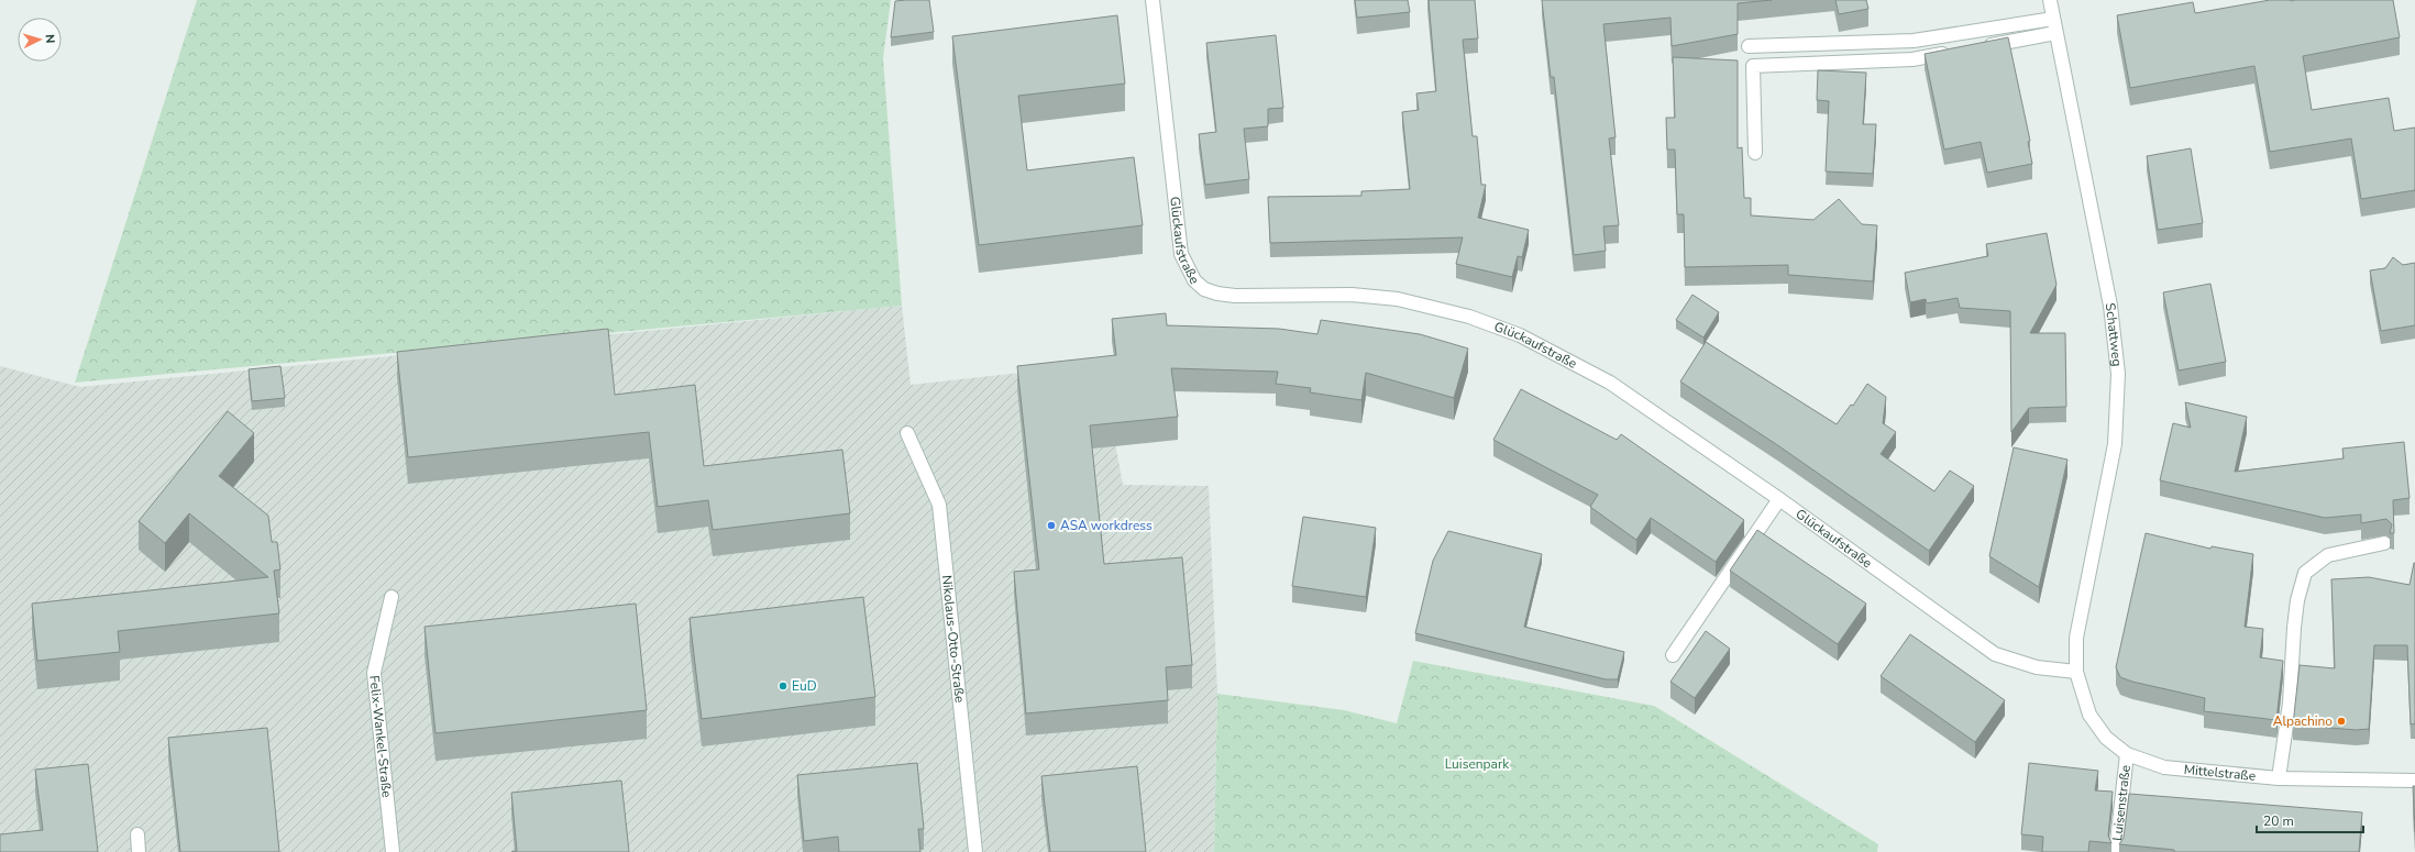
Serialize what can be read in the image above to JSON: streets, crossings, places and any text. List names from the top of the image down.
{
  "streets": {
    "street": [
      "Glückaufstraße",
      "Schattweg",
      "Nikolaus-Otto-Straße",
      "Felix-Wankel-Straße",
      "Mittelstraße",
      "Luisenstraße"
    ]
  },
  "crossings": [
    ["Glückaufstraße", "Schattweg"],
    ["Glückaufstraße", "Mittelstraße"],
    ["Schattweg", "Mittelstraße"],
    ["Mittelstraße", "Luisenstraße"]
  ],
  "parks": ["Luisenpark"],
  "places": ["ASA workdress", "EuD", "Alpachino"],
  "scale_bar": "20 m",
  "north": "right"
}
